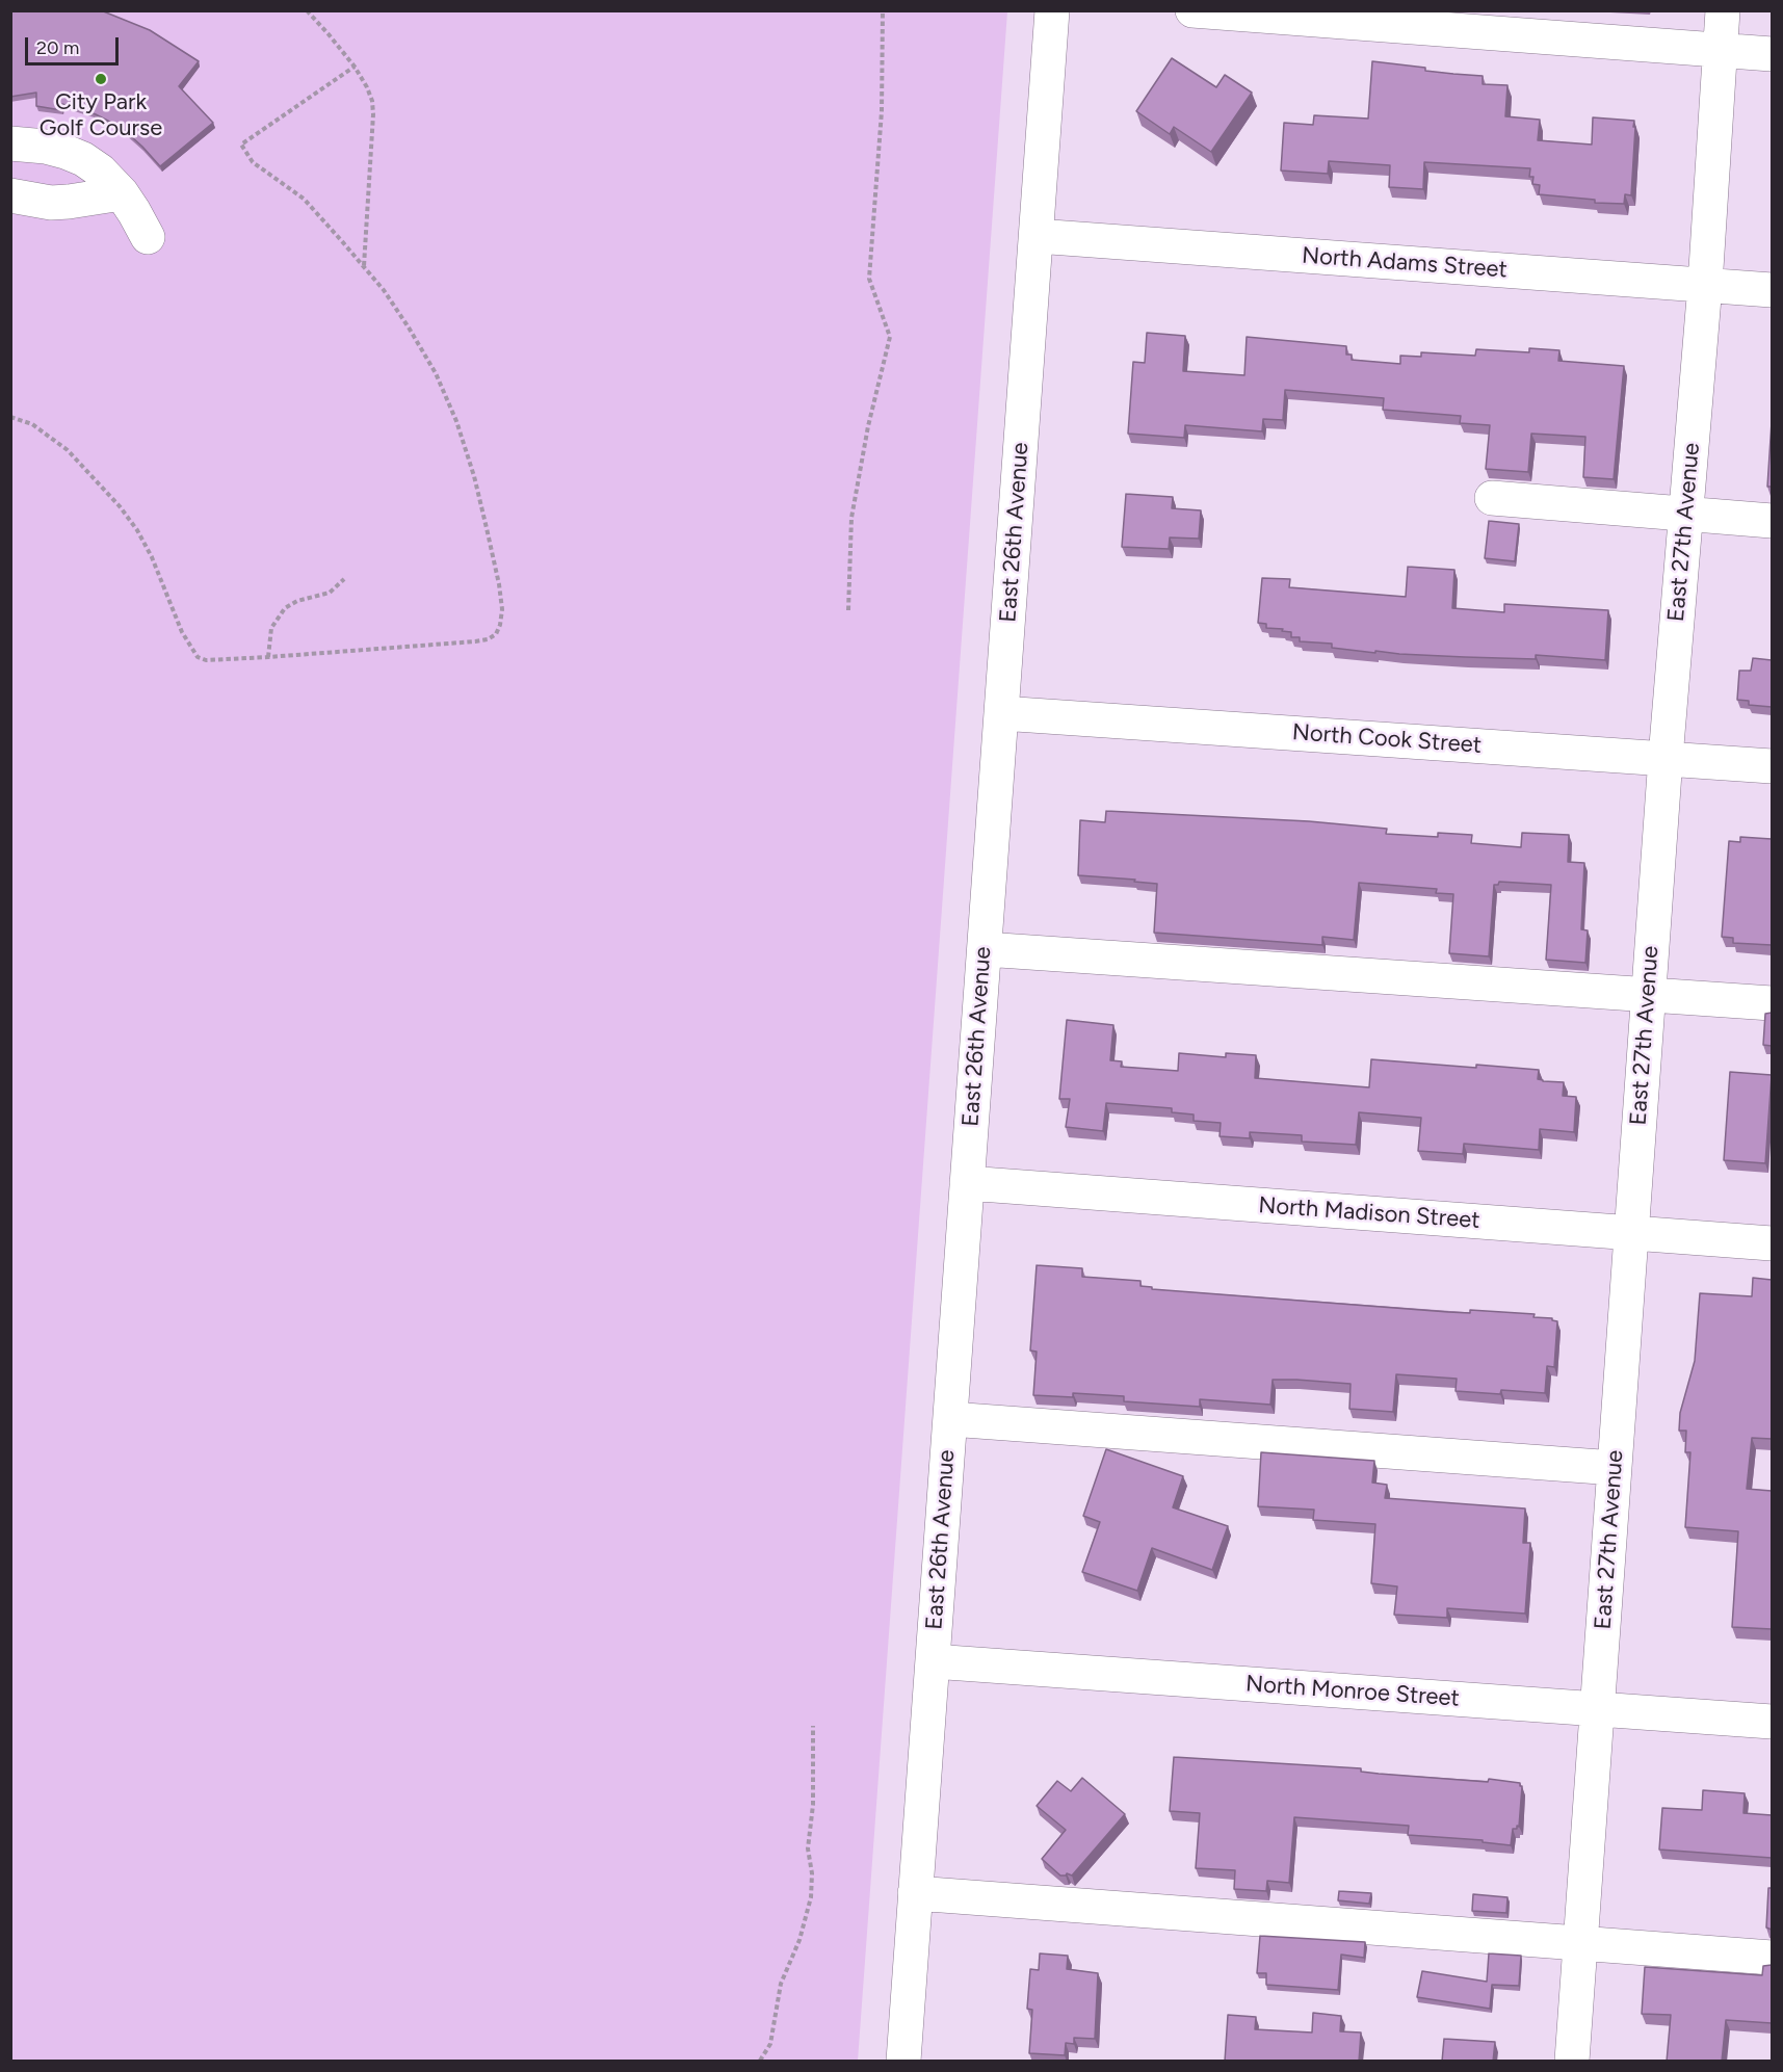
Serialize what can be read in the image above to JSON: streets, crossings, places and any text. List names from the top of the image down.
{
  "streets": {
    "street": [
      "North Adams Street",
      "East 26th Avenue",
      "East 27th Avenue",
      "North Cook Street",
      "North Madison Street",
      "North Monroe Street"
    ]
  },
  "crossings": [
    ["North Adams Street", "East 26th Avenue"],
    ["North Adams Street", "East 27th Avenue"],
    ["East 26th Avenue", "North Cook Street"],
    ["East 26th Avenue", "North Madison Street"],
    ["East 26th Avenue", "North Monroe Street"],
    ["East 27th Avenue", "North Cook Street"],
    ["East 27th Avenue", "North Madison Street"],
    ["East 27th Avenue", "North Monroe Street"]
  ],
  "places": ["City Park Golf Course"],
  "scale_bar": "20 m"
}
